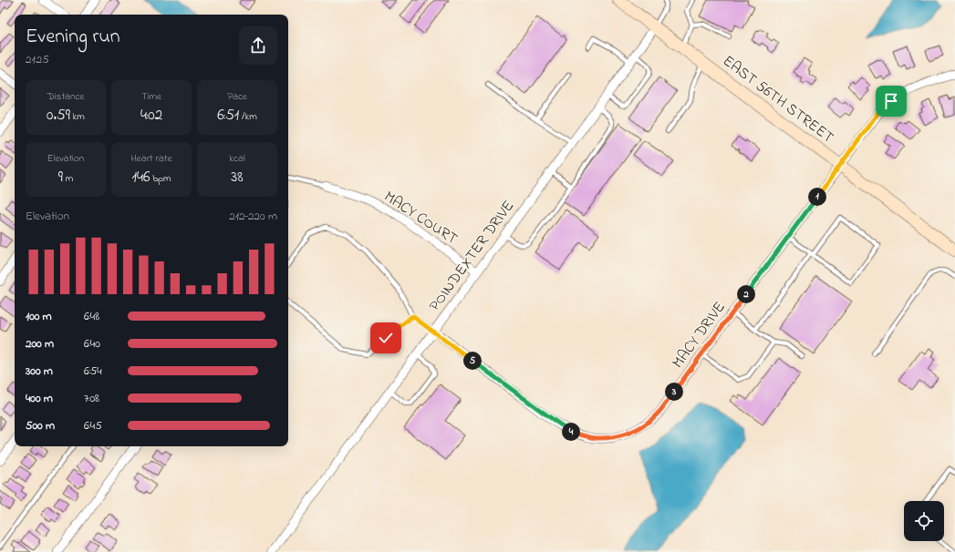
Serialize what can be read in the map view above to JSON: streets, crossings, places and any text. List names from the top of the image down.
{
  "streets": {
    "main road": ["EAST 56TH STREET"],
    "street": ["MACY COURT", "POINDEXTER DRIVE", "MACY DRIVE"]
  },
  "crossings": [
    ["EAST 56TH STREET", "POINDEXTER DRIVE"],
    ["EAST 56TH STREET", "MACY DRIVE"],
    ["MACY COURT", "POINDEXTER DRIVE"],
    ["POINDEXTER DRIVE", "MACY DRIVE"]
  ],
  "page": {
    "heading": ["Evening run", "21:25"],
    "stats": [
      ["Distance", "0.59 km"],
      ["Time", "4:02"],
      ["Pace", "6:51 /km"],
      ["Elevation", "9 m"],
      ["Heart rate", "146 bpm"],
      ["kcal", "38"]
    ],
    "pins": [
      "1",
      "2",
      "5",
      "3",
      "4"
    ],
    "chart": ["Elevation", "212–220 m"],
    "list": [
      {
        "name": "100 m",
        "note": "6:48"
      },
      {
        "name": "200 m",
        "note": "6:40"
      },
      {
        "name": "300 m",
        "note": "6:54"
      },
      {
        "name": "400 m",
        "note": "7:08"
      },
      {
        "name": "500 m",
        "note": "6:45"
      }
    ]
  }
}
